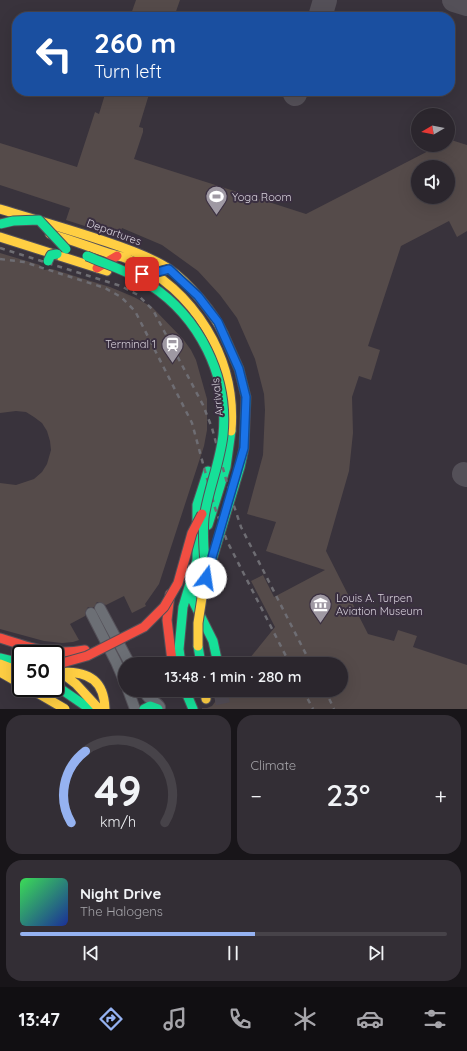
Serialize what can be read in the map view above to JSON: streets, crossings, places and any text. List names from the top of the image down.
{
  "streets": {
    "main road": ["Departures", "Arrivals"]
  },
  "crossings": [
    ["Departures", "Arrivals"]
  ],
  "places": {
    "sports": ["Yoga Room"],
    "station": ["Terminal 1"],
    "museum": ["Louis A. Turpen Aviation Museum"]
  },
  "north": "left",
  "page": {
    "turn": ["260 m", "Turn left"],
    "limit": "50",
    "trip": "13:48 · 1 min · 280 m",
    "tile": "Climate",
    "heat": ["−", "23°", "+"],
    "song": ["Night Drive", "The Halogens"],
    "tabs": "13:47",
    "gauge": ["49", "km/h"]
  }
}
